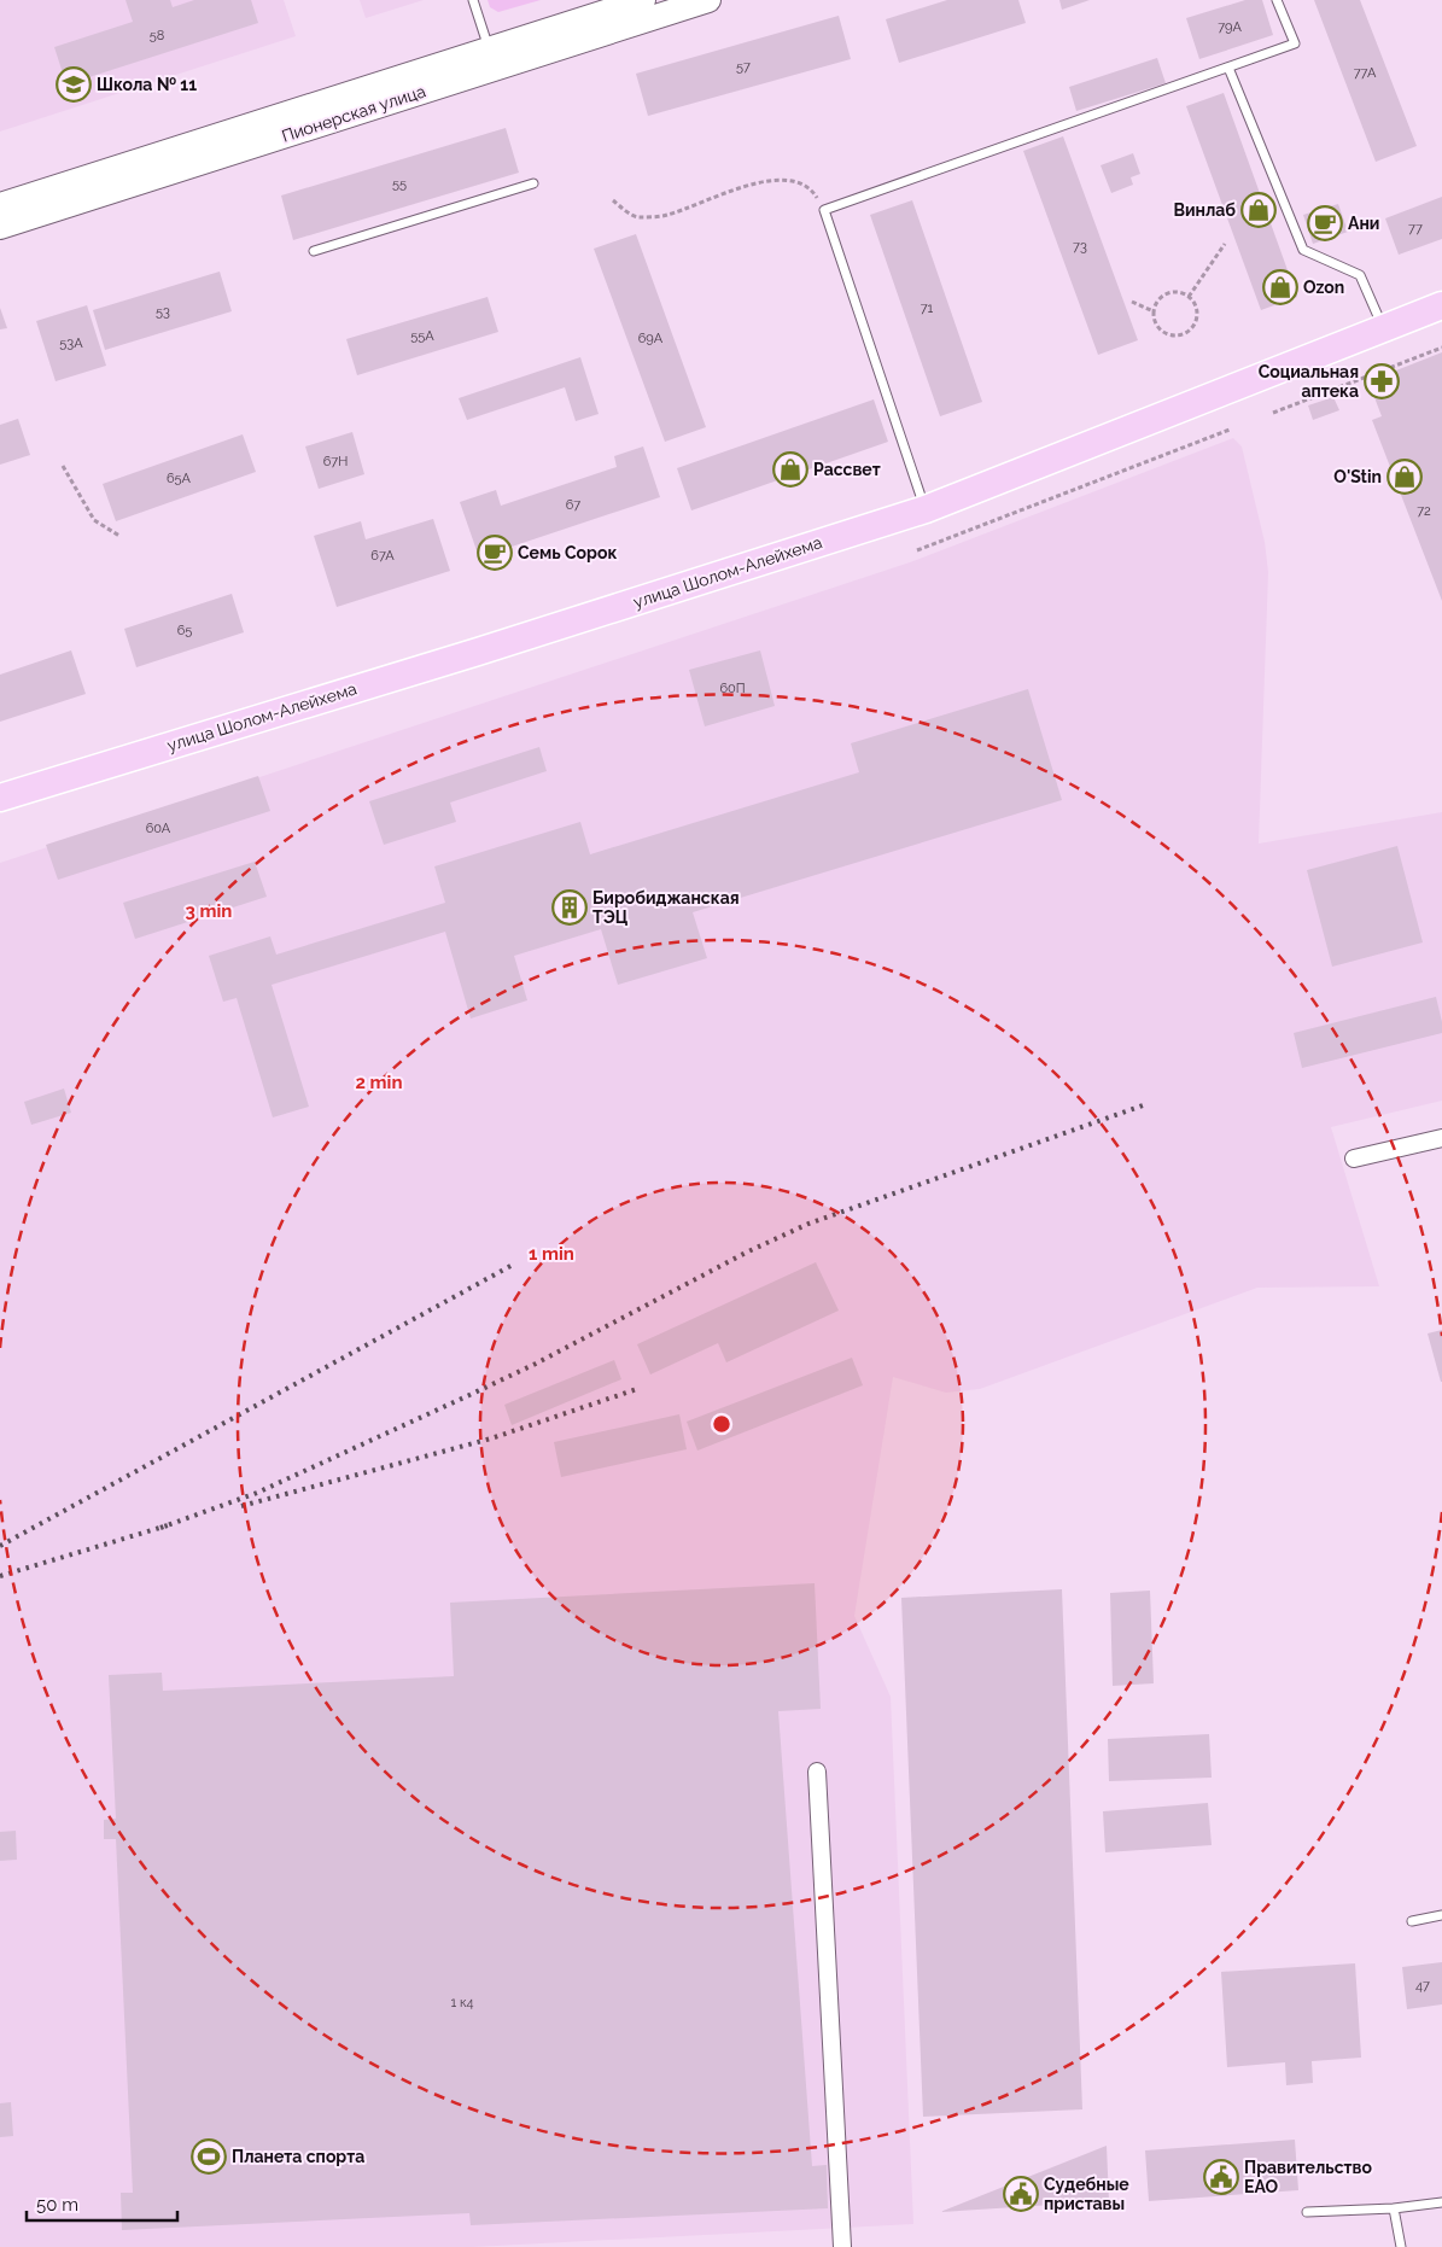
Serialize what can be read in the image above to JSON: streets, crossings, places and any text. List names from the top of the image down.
{
  "streets": {
    "main road": ["Пионерская улица", "улица Шолом-Алейхема"]
  },
  "places": {
    "school or university": ["Школа № 11"],
    "shop": [
      "Винлаб",
      "Ozon",
      "Рассвет",
      "O'Stin"
    ],
    "cafe": ["Ани", "Семь Сорок"],
    "pharmacy": ["Социальная аптека"],
    "building": ["Биробиджанская ТЭЦ"],
    "sports": ["Планета спорта"],
    "public building": ["Правительство ЕАО", "Судебные приставы"]
  },
  "house_numbers": [
    "79А",
    "58",
    "57",
    "77А",
    "55",
    "77",
    "73",
    "71",
    "53",
    "55А",
    "69А",
    "53А",
    "67Н",
    "65А",
    "67",
    "72",
    "67А",
    "65",
    "60П",
    "60А",
    "47",
    "1 к4"
  ],
  "scale_bar": "50 m",
  "rings": ["3 min", "2 min", "1 min"]
}
